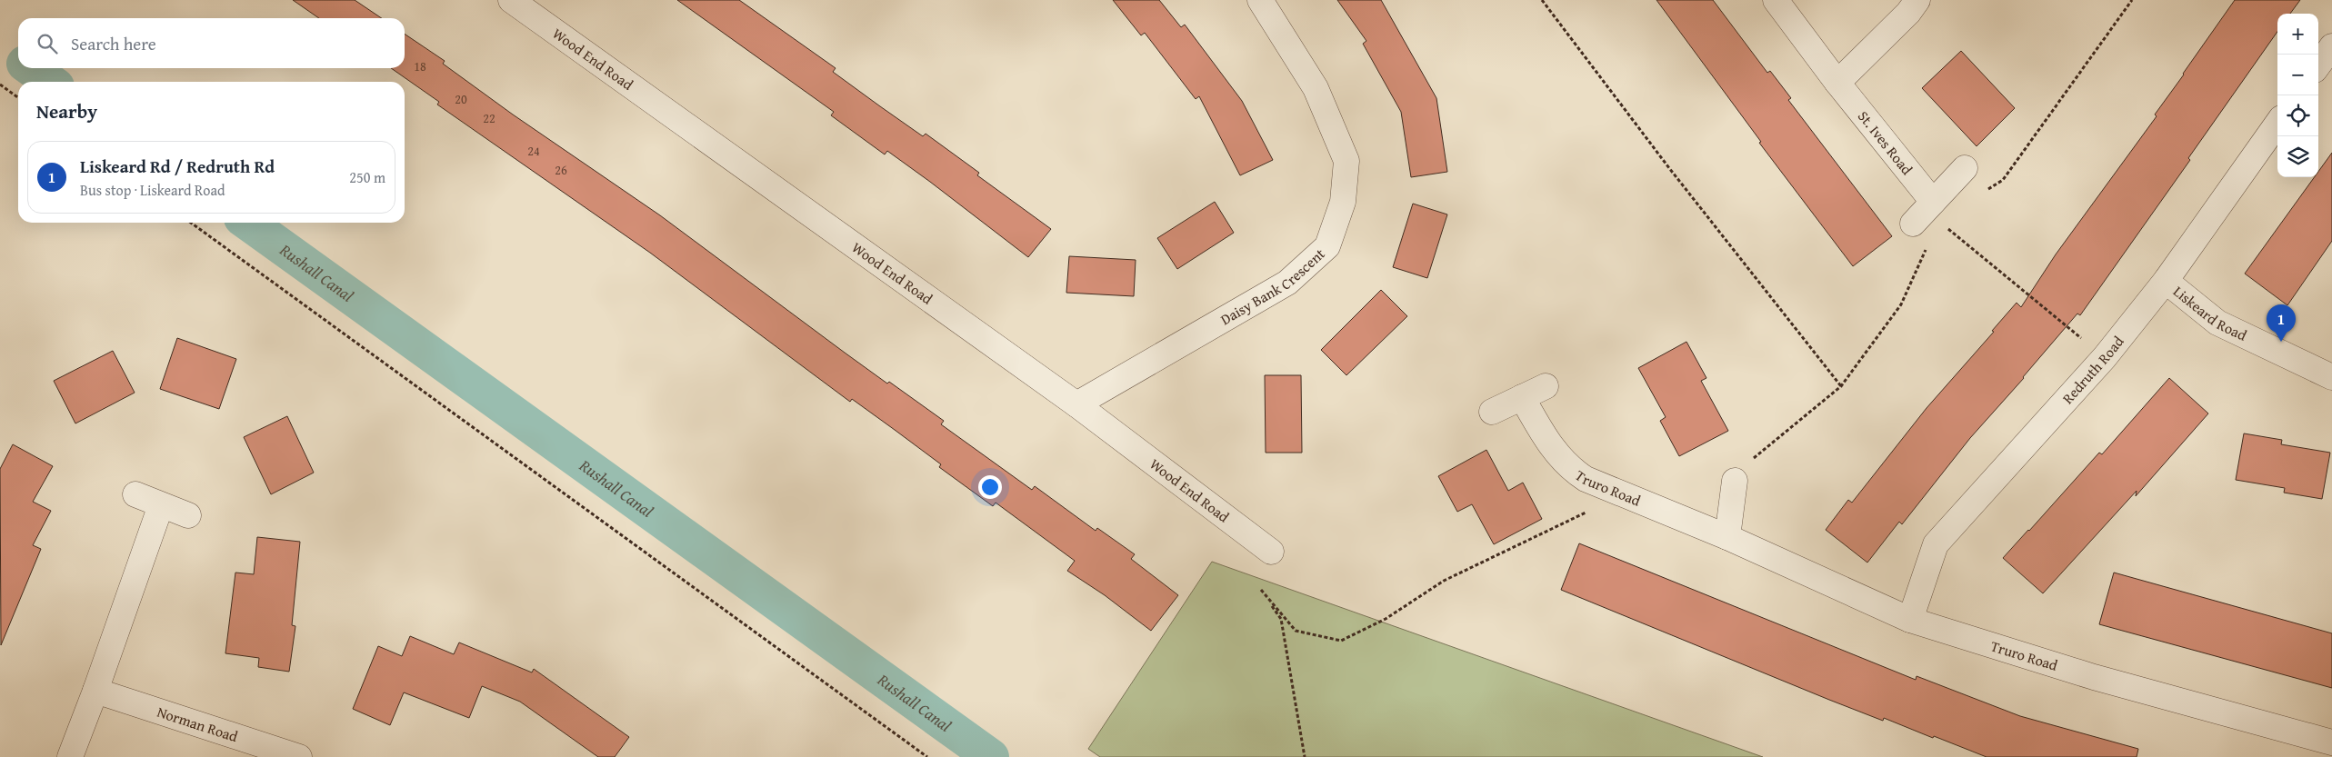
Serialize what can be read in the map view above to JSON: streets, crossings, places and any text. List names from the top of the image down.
{
  "streets": {
    "street": [
      "Wood End Road",
      "St. Ives Road",
      "Daisy Bank Crescent",
      "Liskeard Road",
      "Redruth Road",
      "Truro Road",
      "Norman Road"
    ]
  },
  "crossings": [
    ["Wood End Road", "Daisy Bank Crescent"],
    ["Liskeard Road", "Redruth Road"],
    ["Redruth Road", "Truro Road"]
  ],
  "water": ["Rushall Canal"],
  "house_numbers": [
    "18",
    "20",
    "22",
    "24",
    "26"
  ],
  "page": {
    "map_buttons": ["+", "−"],
    "search": "Search here",
    "heading": "Nearby",
    "list": [
      {
        "mark": "1",
        "name": "Liskeard Rd / Redruth Rd",
        "note": "Bus stop · Liskeard Road",
        "value": "250 m"
      }
    ],
    "pins": "1"
  }
}
